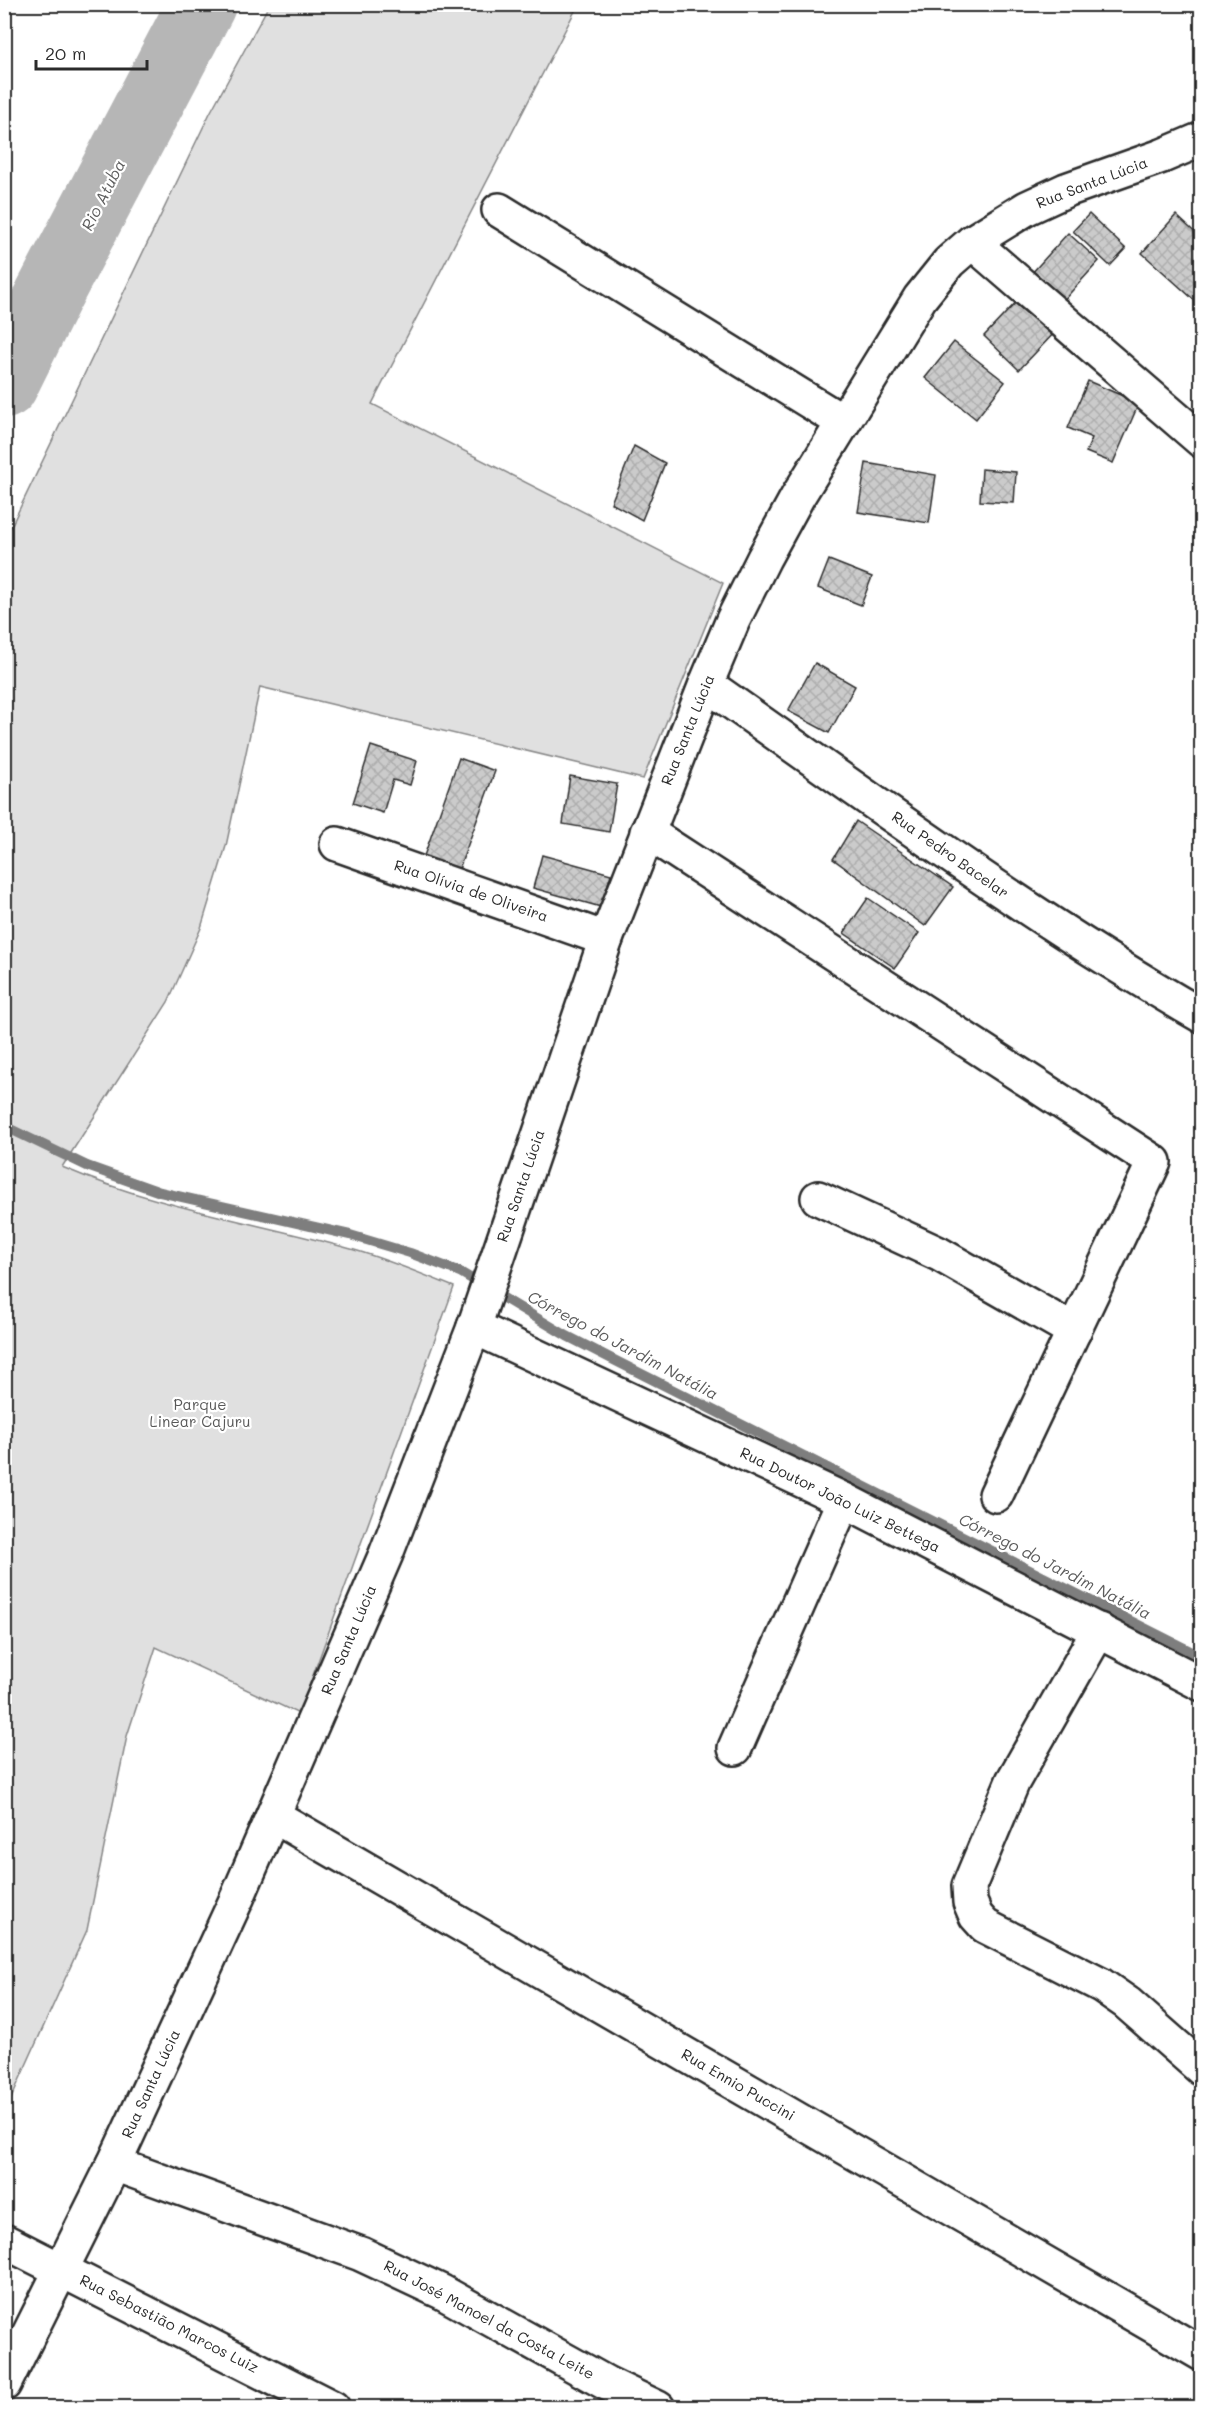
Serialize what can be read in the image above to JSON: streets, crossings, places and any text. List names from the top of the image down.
{
  "streets": {
    "street": [
      "Rua Santa Lúcia",
      "Rua Pedro Bacelar",
      "Rua Olívia de Oliveira",
      "Rua Doutor João Luiz Bettega",
      "Rua Ennio Puccini",
      "Rua José Manoel da Costa Leite",
      "Rua Sebastião Marcos Luiz"
    ]
  },
  "crossings": [
    ["Rua Santa Lúcia", "Rua Pedro Bacelar"],
    ["Rua Santa Lúcia", "Rua Olívia de Oliveira"],
    ["Rua Santa Lúcia", "Rua Doutor João Luiz Bettega"],
    ["Rua Santa Lúcia", "Rua Ennio Puccini"],
    ["Rua Santa Lúcia", "Rua José Manoel da Costa Leite"],
    ["Rua Santa Lúcia", "Rua Sebastião Marcos Luiz"]
  ],
  "water": ["Rio Atuba", "Córrego do Jardim Natália"],
  "parks": ["Parque Linear Cajuru"],
  "scale_bar": "20 m"
}
